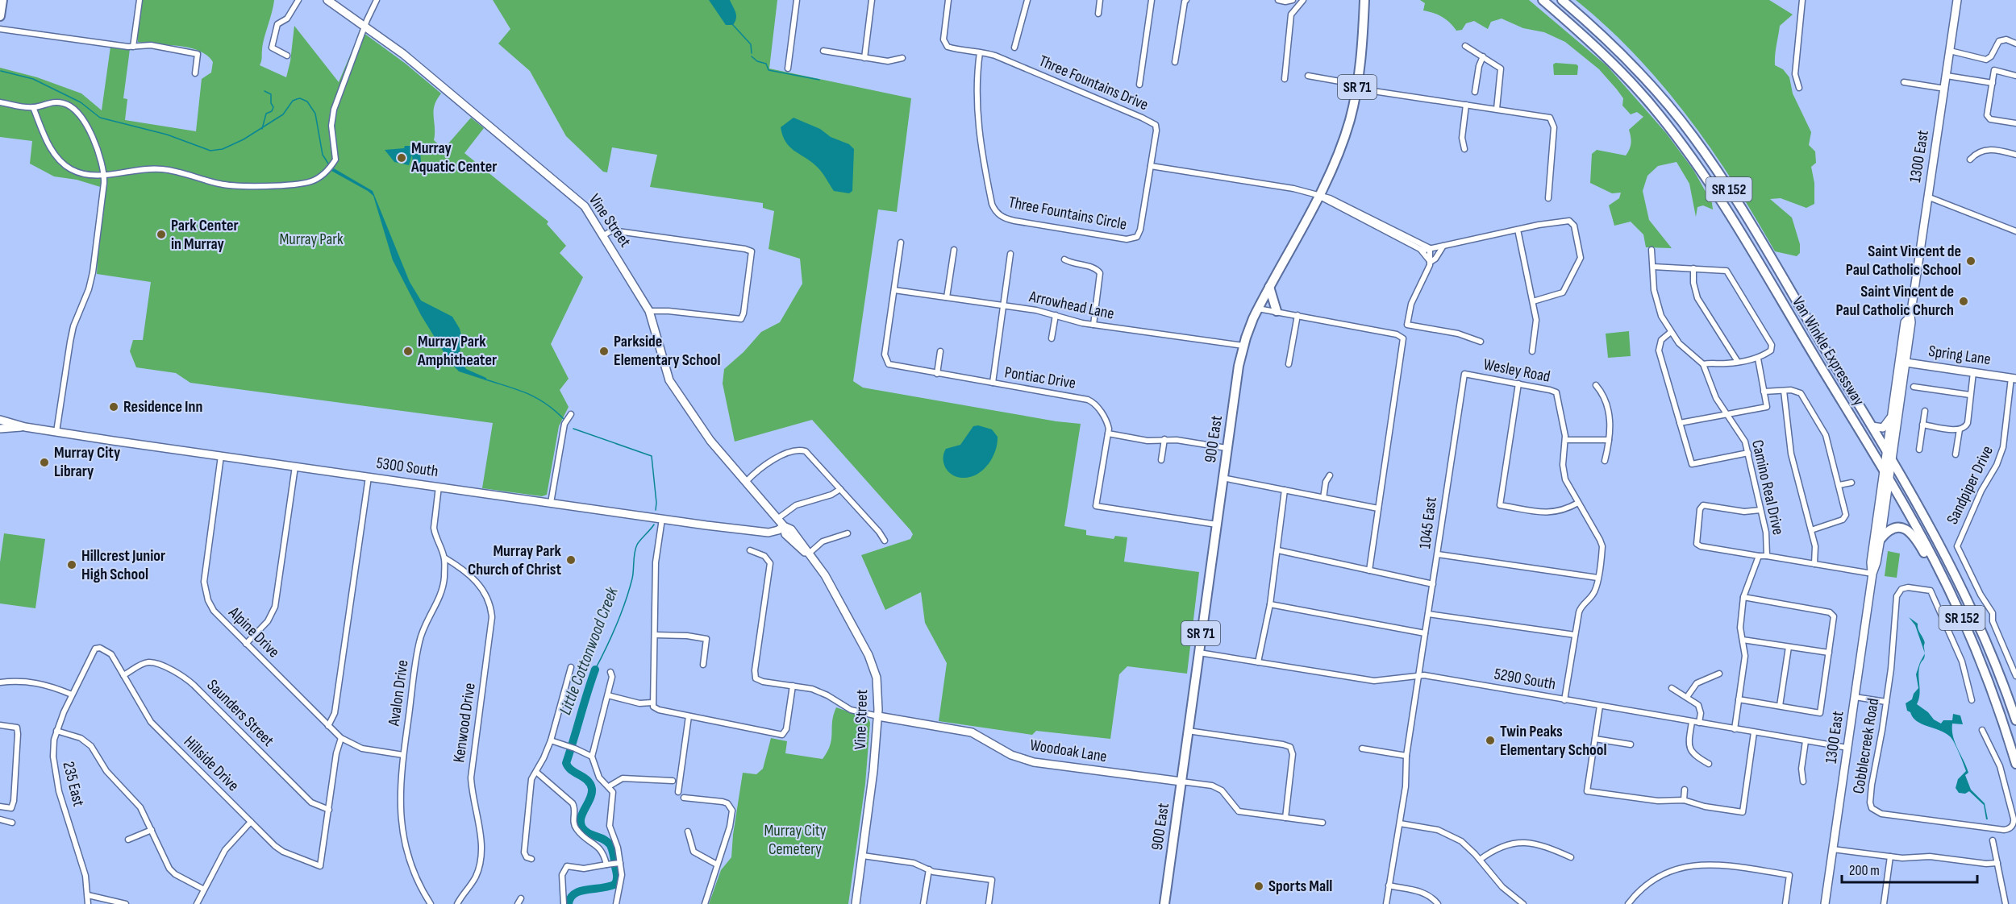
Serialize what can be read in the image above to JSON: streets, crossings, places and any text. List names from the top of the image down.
{
  "streets": {
    "main road": [
      "SR 71",
      "1300 East",
      "SR 152",
      "Vine Street",
      "Van Winkle Expressway",
      "Spring Lane",
      "900 East",
      "5300 South",
      "Woodoak Lane"
    ],
    "street": [
      "Three Fountains Drive",
      "Three Fountains Circle",
      "Arrowhead Lane",
      "Wesley Road",
      "Pontiac Drive",
      "Sandpiper Drive",
      "Camino Real Drive",
      "1045 East",
      "Alpine Drive",
      "5290 South",
      "Avalon Drive",
      "Saunders Street",
      "Kenwood Drive",
      "Cobblecreek Road",
      "Hillside Drive",
      "235 East"
    ]
  },
  "crossings": [
    ["Three Fountains Drive", "Three Fountains Circle"],
    ["1300 East", "Van Winkle Expressway"],
    ["1300 East", "Spring Lane"],
    ["1300 East", "5290 South"],
    ["Vine Street", "5300 South"],
    ["Vine Street", "Woodoak Lane"],
    ["Arrowhead Lane", "Pontiac Drive"],
    ["Arrowhead Lane", "900 East"],
    ["Spring Lane", "Sandpiper Drive"],
    ["Wesley Road", "1045 East"],
    ["Wesley Road", "5290 South"],
    ["900 East", "5290 South"],
    ["900 East", "Woodoak Lane"],
    ["5300 South", "Alpine Drive"],
    ["5300 South", "Avalon Drive"],
    ["Camino Real Drive", "5290 South"],
    ["1045 East", "5290 South"],
    ["Alpine Drive", "Avalon Drive"],
    ["Avalon Drive", "Kenwood Drive"],
    ["Saunders Street", "Hillside Drive"],
    ["Hillside Drive", "235 East"]
  ],
  "water": ["Little Cottonwood Creek"],
  "parks": ["Murray Park", "Murray City Cemetery"],
  "places": [
    "Murray Aquatic Center",
    "Park Center in Murray",
    "Saint Vincent de Paul Catholic School",
    "Saint Vincent de Paul Catholic Church",
    "Murray Park Amphitheater",
    "Parkside Elementary School",
    "Residence Inn",
    "Murray City Library",
    "Murray Park Church of Christ",
    "Hillcrest Junior High School",
    "Twin Peaks Elementary School",
    "Sports Mall"
  ],
  "scale_bar": "200 m"
}
